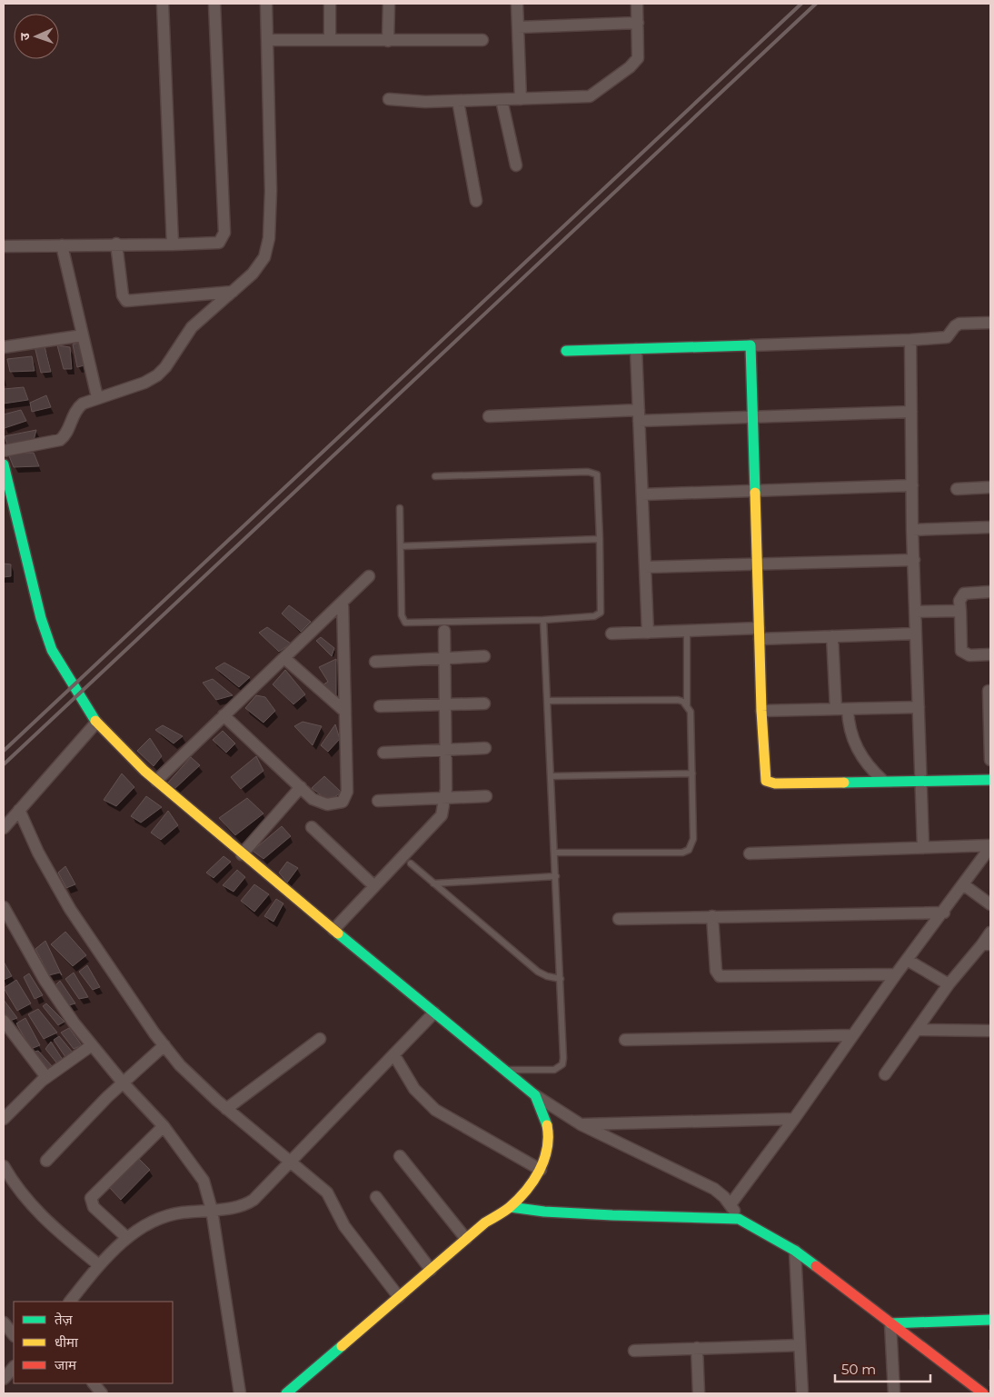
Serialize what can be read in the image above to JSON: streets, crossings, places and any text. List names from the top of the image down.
{
  "legend": ["तेज़", "धीमा", "जाम"],
  "scale_bar": "50 m",
  "north": "left"
}
